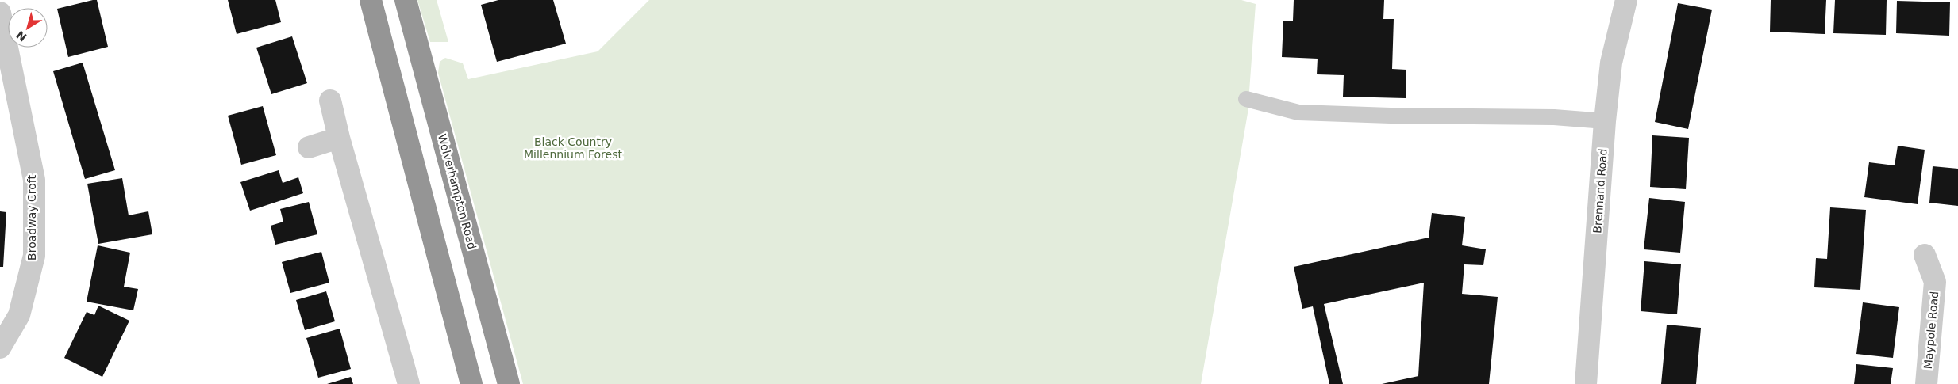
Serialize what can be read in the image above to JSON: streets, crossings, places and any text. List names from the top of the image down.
{
  "streets": {
    "highway": ["Wolverhampton Road"],
    "street": ["Brennand Road", "Broadway Croft", "Maypole Road"]
  },
  "parks": ["Black Country Millennium Forest"],
  "north": "bottom left"
}
